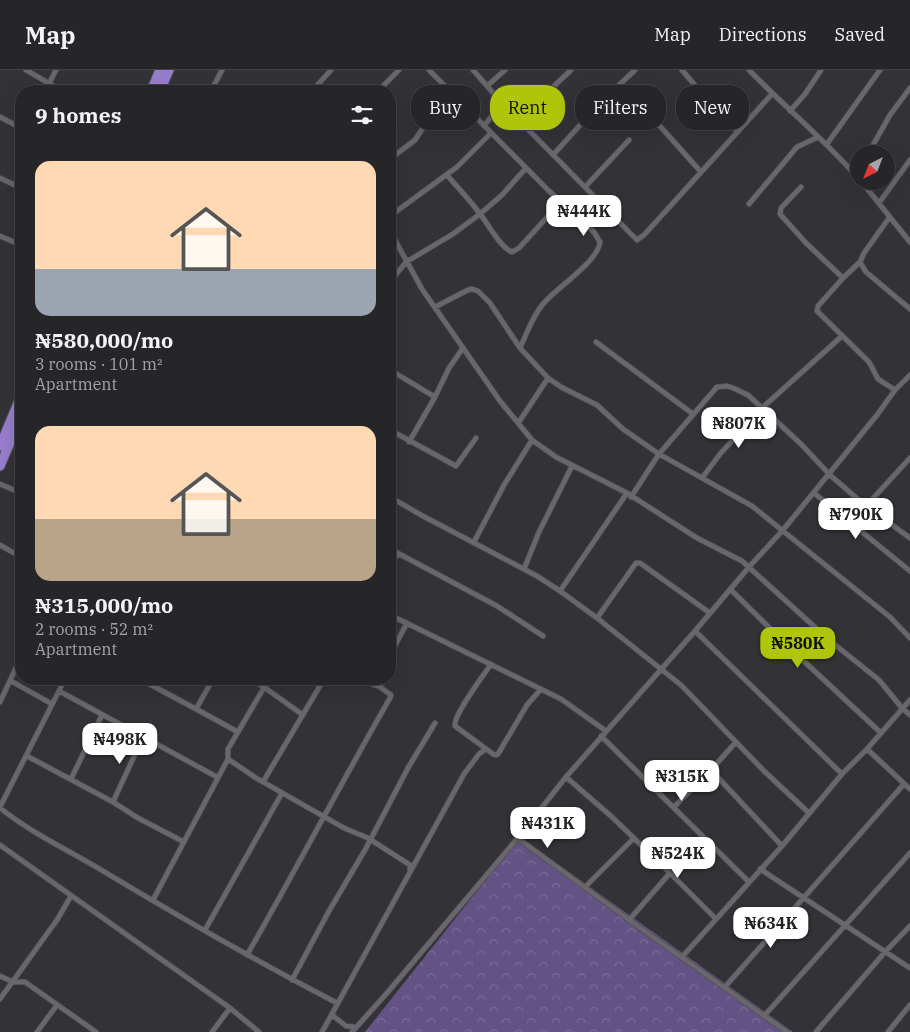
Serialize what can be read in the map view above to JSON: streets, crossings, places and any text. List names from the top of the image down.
{
  "north": "bottom left",
  "page": {
    "header": "Map",
    "nav": ["Map", "Directions", "Saved"],
    "chip": [
      "Buy",
      "Rent",
      "Filters",
      "New"
    ],
    "heading": "9 homes",
    "list": [
      {
        "name": "₦580,000/mo",
        "note": "3 rooms · 101 m² · Apartment"
      },
      {
        "name": "₦315,000/mo",
        "note": "2 rooms · 52 m² · Apartment"
      }
    ],
    "price": [
      "₦444K",
      "₦807K",
      "₦790K",
      "₦580K",
      "₦498K",
      "₦315K",
      "₦431K",
      "₦524K",
      "₦634K"
    ]
  }
}
